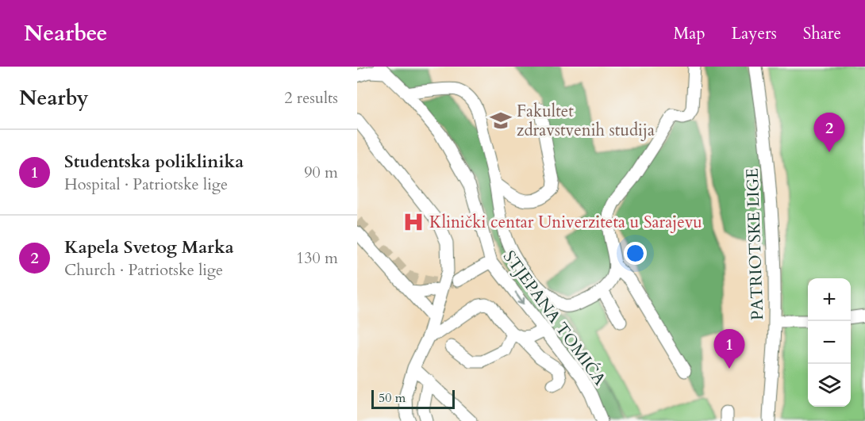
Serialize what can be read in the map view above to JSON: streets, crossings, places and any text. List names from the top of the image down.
{
  "streets": {
    "street": ["PATRIOTSKE LIGE", "STJEPANA TOMIĆA"]
  },
  "places": {
    "school or university": ["Fakultet zdravstvenih studija"],
    "hospital": ["Klinički centar Univerziteta u Sarajevu"]
  },
  "scale_bar": "50 m",
  "page": {
    "header": "Nearbee",
    "nav": ["Map", "Layers", "Share"],
    "heading": ["Nearby", "2 results"],
    "pins": ["2", "1"],
    "list": [
      {
        "mark": "1",
        "name": "Studentska poliklinika",
        "note": "Hospital · Patriotske lige",
        "value": "90 m"
      },
      {
        "mark": "2",
        "name": "Kapela Svetog Marka",
        "note": "Church · Patriotske lige",
        "value": "130 m"
      }
    ],
    "map_buttons": ["+", "−"],
    "scale": "50 m"
  }
}
